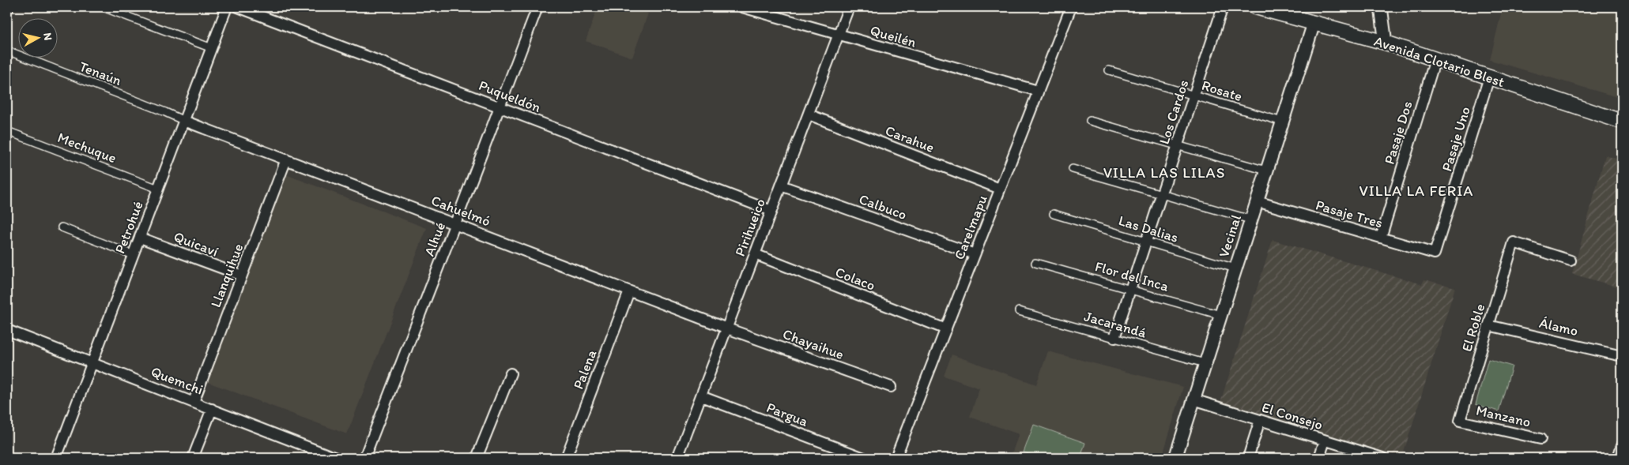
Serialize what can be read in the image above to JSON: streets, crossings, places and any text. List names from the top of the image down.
{
  "streets": {
    "main road": ["Avenida Clotario Blest"],
    "street": [
      "Queilén",
      "Tenaún",
      "Rosate",
      "Puqueldón",
      "Los Cardos",
      "Pasaje Dos",
      "Carahue",
      "Pasaje Uno",
      "Mechuque",
      "Calbuco",
      "Cahuelmó",
      "Pasaje Tres",
      "Petrohué",
      "Pirihueico",
      "Carelmapu",
      "Las Dalias",
      "Vecinal",
      "Alhué",
      "Quicaví",
      "Llanquihue",
      "Flor del Inca",
      "Colaco",
      "Jacarandá",
      "Álamo",
      "El Roble",
      "Chayaihue",
      "Palena",
      "Quemchi",
      "Pargua",
      "El Consejo",
      "Manzano"
    ]
  },
  "crossings": [
    ["Queilén", "Pirihueico"],
    ["Queilén", "Carelmapu"],
    ["Avenida Clotario Blest", "Pasaje Dos"],
    ["Avenida Clotario Blest", "Pasaje Uno"],
    ["Avenida Clotario Blest", "Vecinal"],
    ["Tenaún", "Cahuelmó"],
    ["Tenaún", "Petrohué"],
    ["Rosate", "Los Cardos"],
    ["Rosate", "Vecinal"],
    ["Puqueldón", "Pirihueico"],
    ["Puqueldón", "Alhué"],
    ["Los Cardos", "Las Dalias"],
    ["Los Cardos", "Flor del Inca"],
    ["Los Cardos", "Jacarandá"],
    ["Pasaje Dos", "Pasaje Tres"],
    ["Carahue", "Pirihueico"],
    ["Carahue", "Carelmapu"],
    ["Pasaje Uno", "Pasaje Tres"],
    ["Mechuque", "Petrohué"],
    ["Calbuco", "Pirihueico"],
    ["Calbuco", "Carelmapu"],
    ["Cahuelmó", "Petrohué"],
    ["Cahuelmó", "Pirihueico"],
    ["Cahuelmó", "Alhué"],
    ["Cahuelmó", "Llanquihue"],
    ["Cahuelmó", "Chayaihue"],
    ["Cahuelmó", "Palena"],
    ["Pasaje Tres", "Vecinal"],
    ["Petrohué", "Quicaví"],
    ["Petrohué", "Quemchi"],
    ["Pirihueico", "Colaco"],
    ["Pirihueico", "Chayaihue"],
    ["Pirihueico", "Pargua"],
    ["Carelmapu", "Colaco"],
    ["Las Dalias", "Vecinal"],
    ["Vecinal", "Flor del Inca"],
    ["Vecinal", "Jacarandá"],
    ["Vecinal", "El Consejo"],
    ["Quicaví", "Llanquihue"],
    ["Llanquihue", "Quemchi"],
    ["Álamo", "El Roble"],
    ["El Roble", "Manzano"]
  ],
  "districts": ["VILLA LAS LILAS", "VILLA LA FERIA"],
  "north": "right"
}
